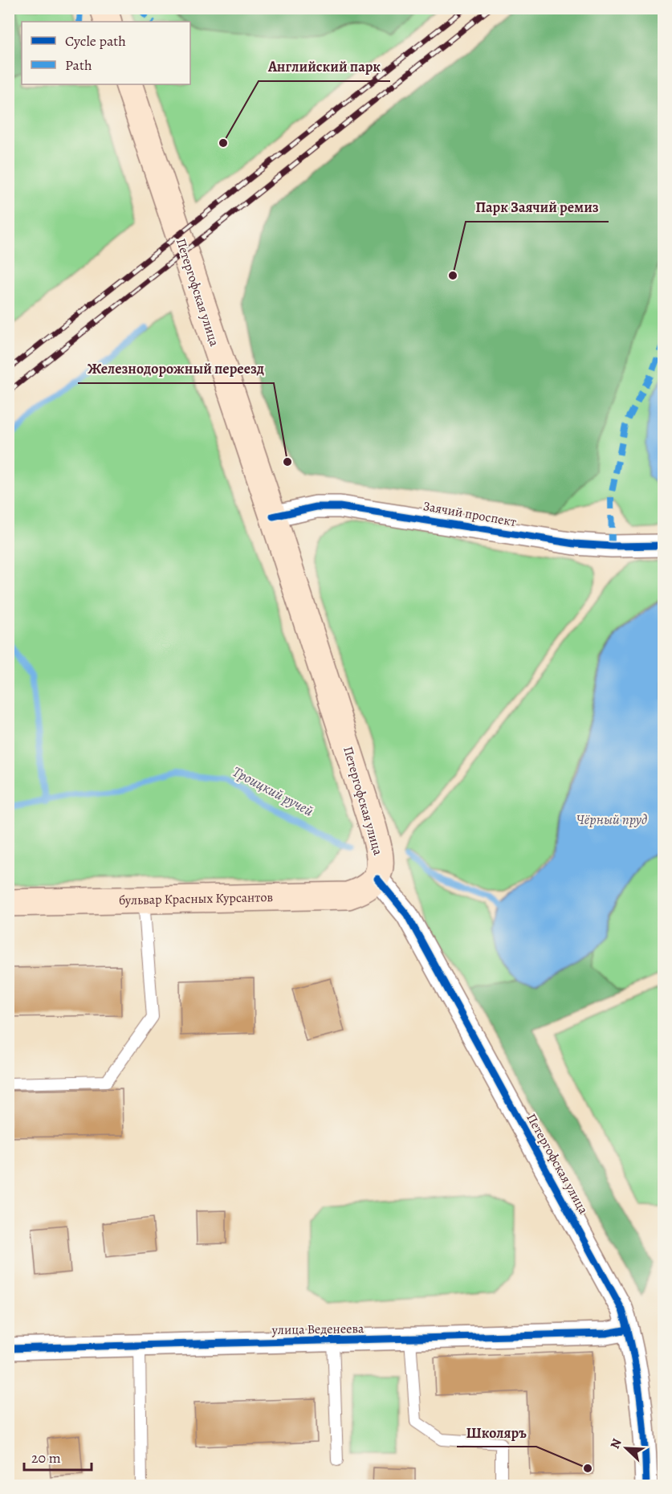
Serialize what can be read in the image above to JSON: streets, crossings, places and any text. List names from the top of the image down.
{
  "streets": {
    "main road": ["Петергофская улица", "бульвар Красных Курсантов"],
    "street": ["Заячий проспект", "улица Веденеева"]
  },
  "crossings": [
    ["Петергофская улица", "Заячий проспект"],
    ["Петергофская улица", "бульвар Красных Курсантов"],
    ["Петергофская улица", "улица Веденеева"]
  ],
  "water": ["Троицкий ручей", "Чёрный пруд"],
  "places": [
    "Английский парк",
    "Парк Заячий ремиз",
    "Железнодорожный переезд",
    "Школяръ"
  ],
  "legend": ["Cycle path", "Path"],
  "scale_bar": "20 m",
  "north": "top left"
}
